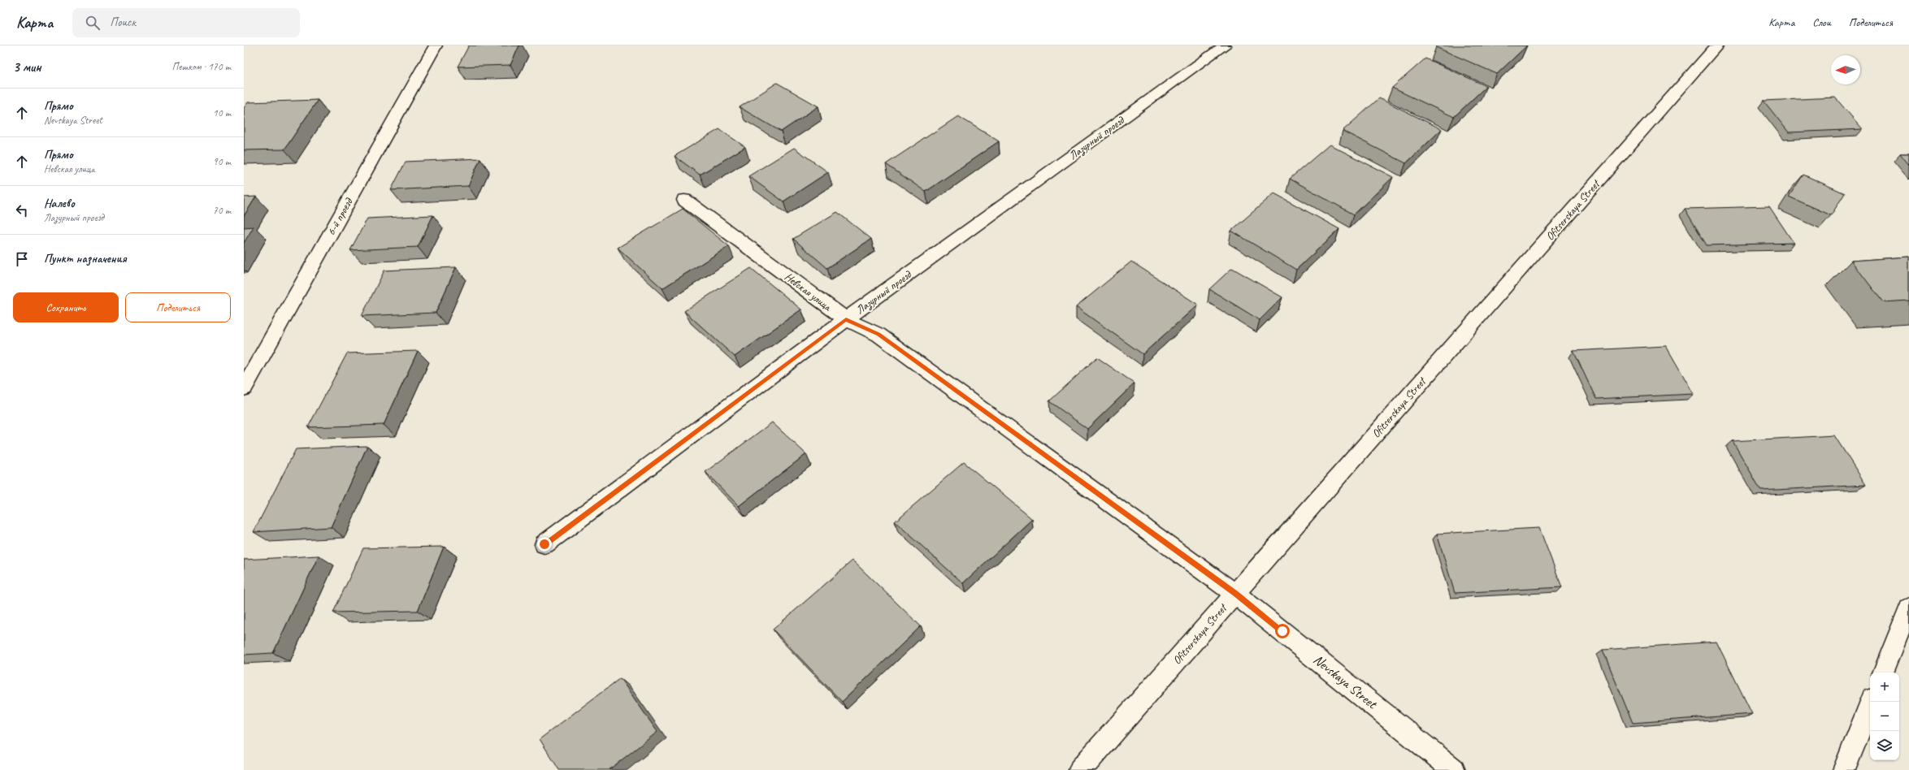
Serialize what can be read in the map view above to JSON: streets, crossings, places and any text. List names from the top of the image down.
{
  "streets": {
    "street": [
      "Лазурный проезд",
      "Ofitserskaya Street",
      "6-й проезд",
      "Невская улица",
      "Nevskaya Street"
    ]
  },
  "crossings": [
    ["Лазурный проезд", "Невская улица"],
    ["Ofitserskaya Street", "Невская улица"],
    ["Ofitserskaya Street", "Nevskaya Street"],
    ["Невская улица", "Nevskaya Street"]
  ],
  "north": "left",
  "page": {
    "header": "Карта",
    "search": "Поиск",
    "nav": ["Карта", "Слои", "Поделиться"],
    "heading": ["3 мин", "Пешком · 170 m"],
    "list": [
      ["Прямо", "Nevskaya Street", "10 m"],
      ["Прямо", "Невская улица", "90 m"],
      ["Налево", "Лазурный проезд", "70 m"],
      "Пункт назначения"
    ],
    "buttons": ["Сохранить", "Поделиться"],
    "map_buttons": ["+", "−"]
  }
}
